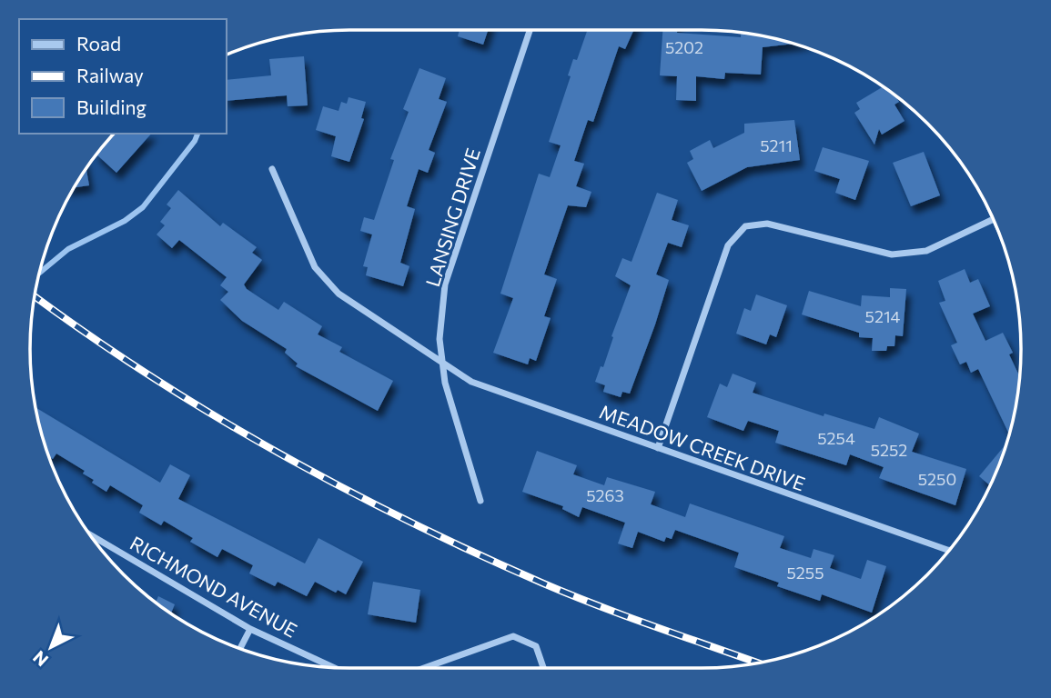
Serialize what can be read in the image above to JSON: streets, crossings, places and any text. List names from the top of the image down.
{
  "streets": {
    "street": ["LANSING DRIVE", "MEADOW CREEK DRIVE", "RICHMOND AVENUE"]
  },
  "crossings": [
    ["LANSING DRIVE", "MEADOW CREEK DRIVE"]
  ],
  "house_numbers": [
    "5202",
    "5211",
    "5214",
    "5254",
    "5252",
    "5250",
    "5263",
    "5255"
  ],
  "legend": ["Road", "Railway", "Building"],
  "north": "bottom left"
}
